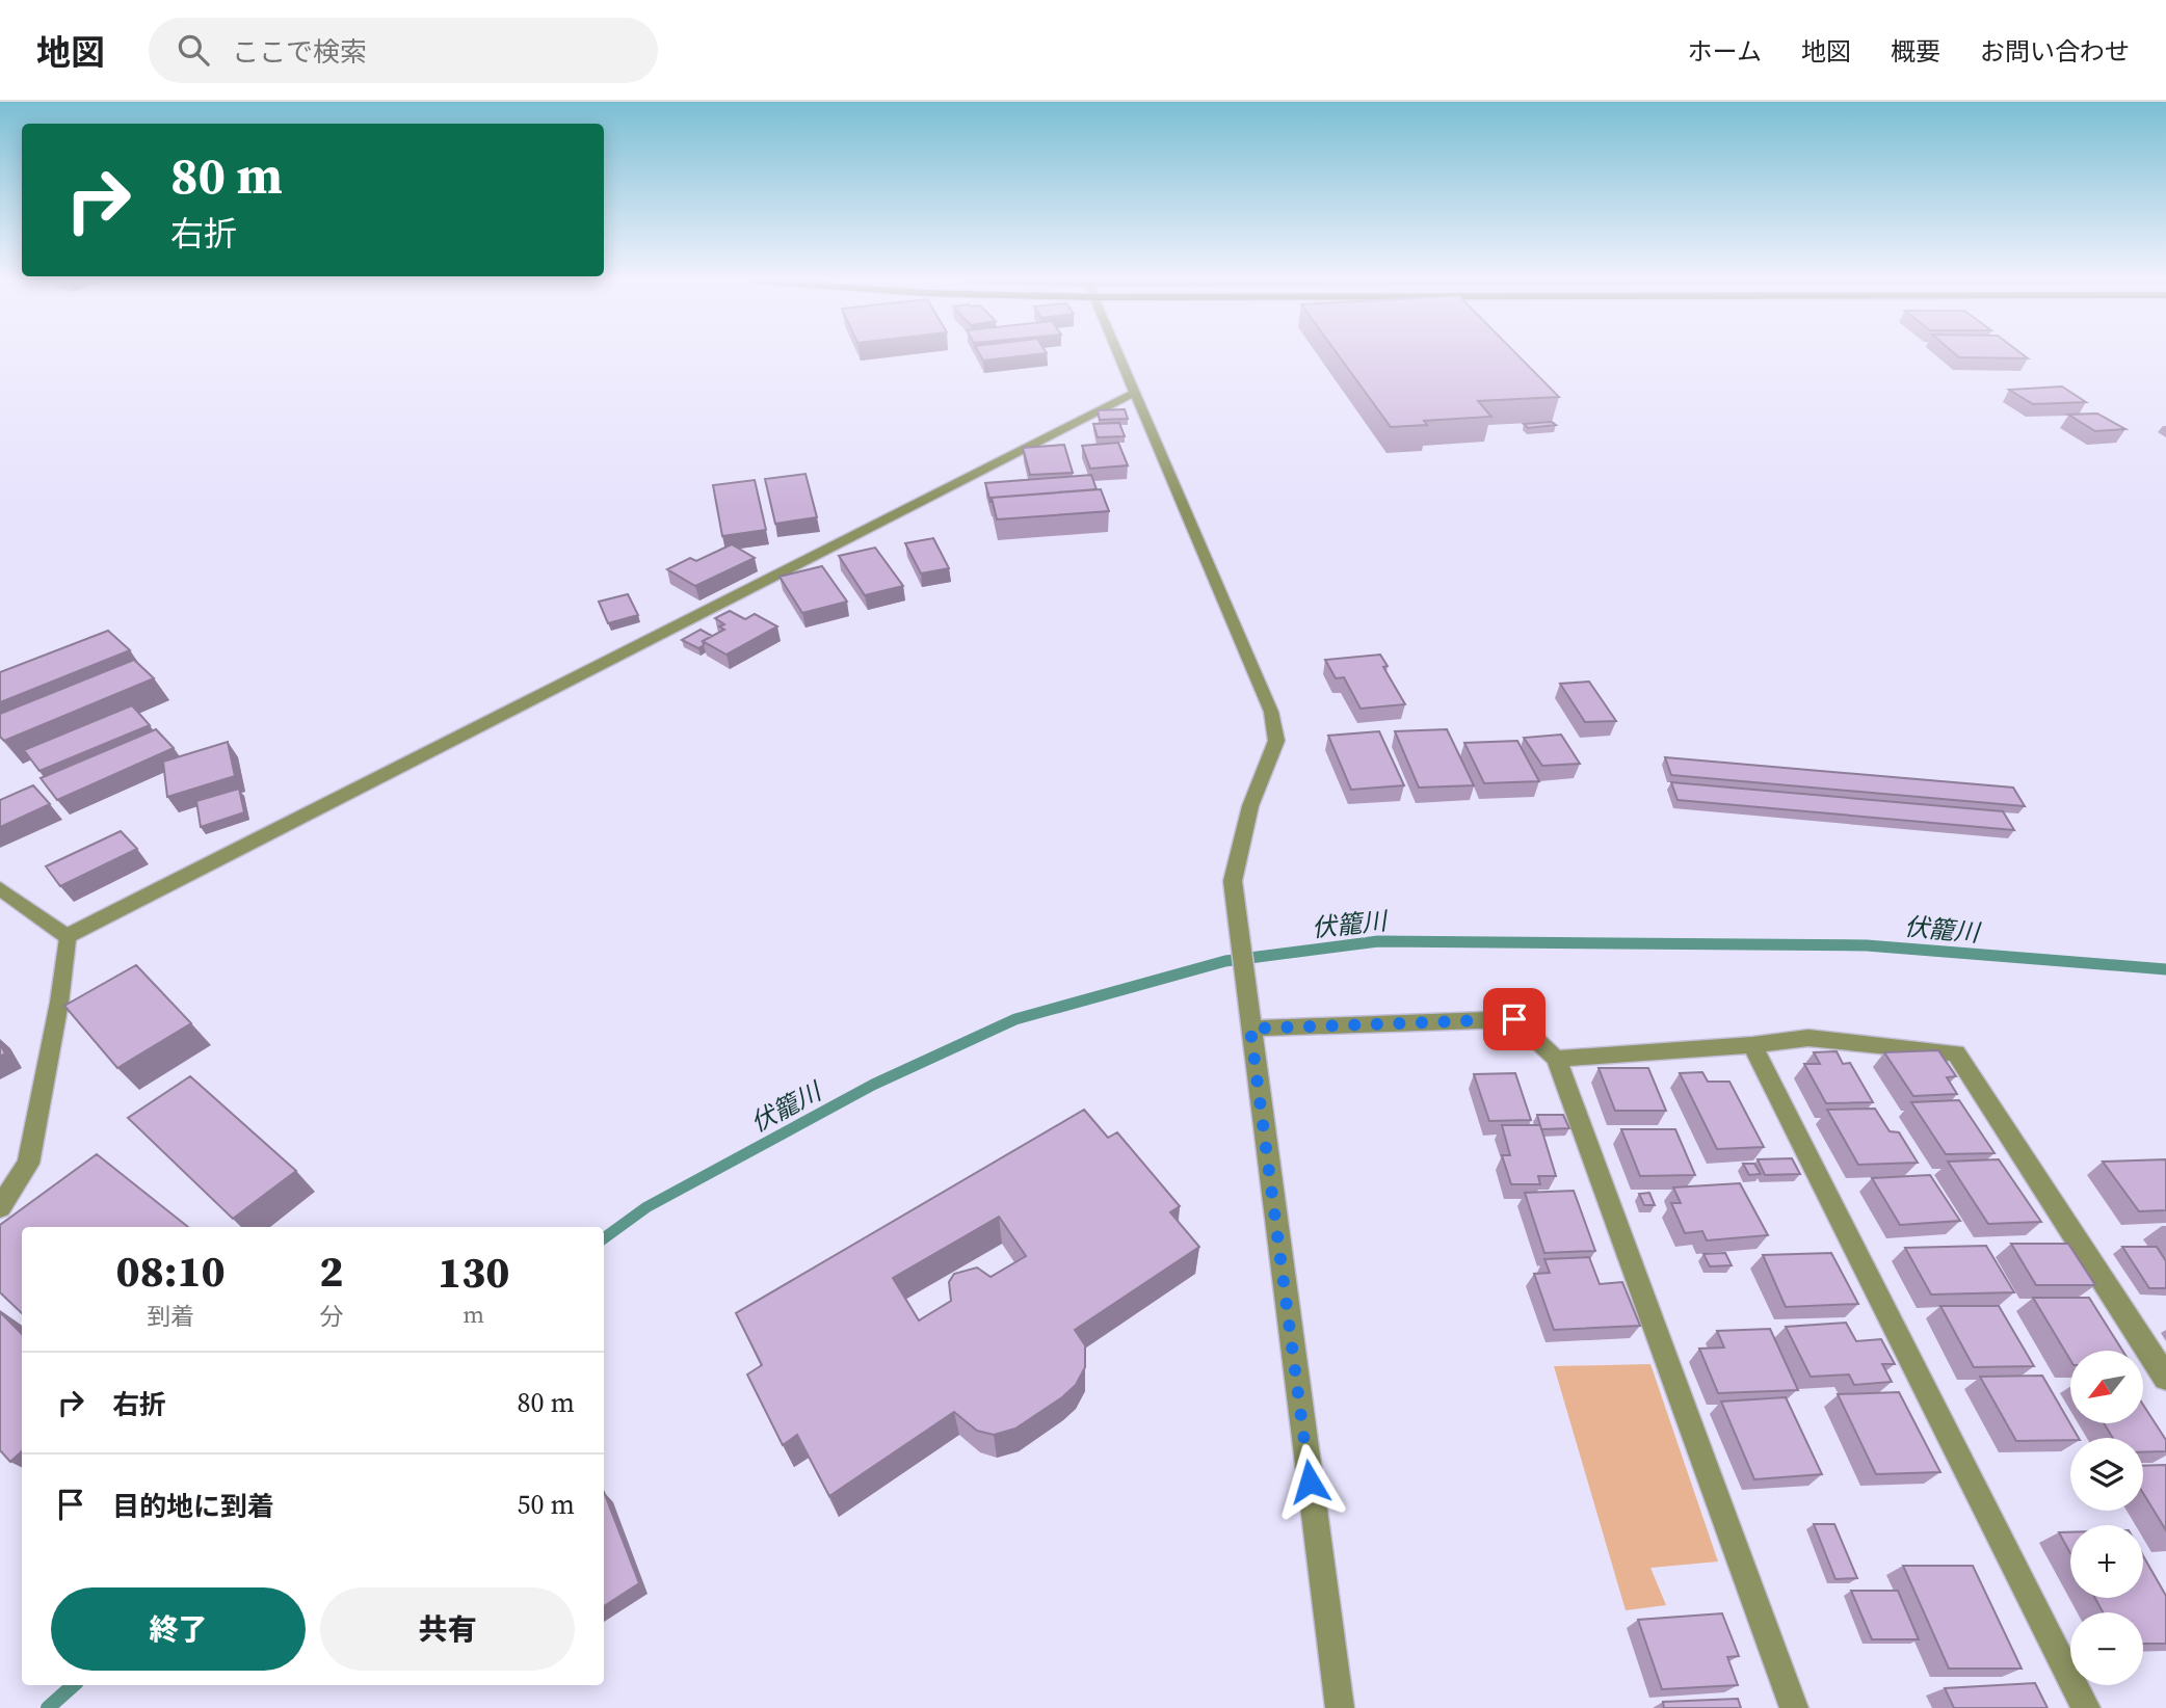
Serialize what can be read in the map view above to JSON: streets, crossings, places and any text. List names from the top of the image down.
{
  "water": ["伏籠川"],
  "north": "bottom left",
  "page": {
    "header": "地図",
    "search": "ここで検索",
    "nav": [
      "ホーム",
      "地図",
      "概要",
      "お問い合わせ"
    ],
    "turn": ["80 m", "右折"],
    "eta": [
      "08:10",
      "到着",
      "2",
      "分",
      "130",
      "m"
    ],
    "map_buttons": ["+", "−"],
    "list": [
      {
        "name": "右折",
        "value": "80 m"
      },
      {
        "name": "目的地に到着",
        "value": "50 m"
      }
    ],
    "buttons": ["終了", "共有"]
  }
}
